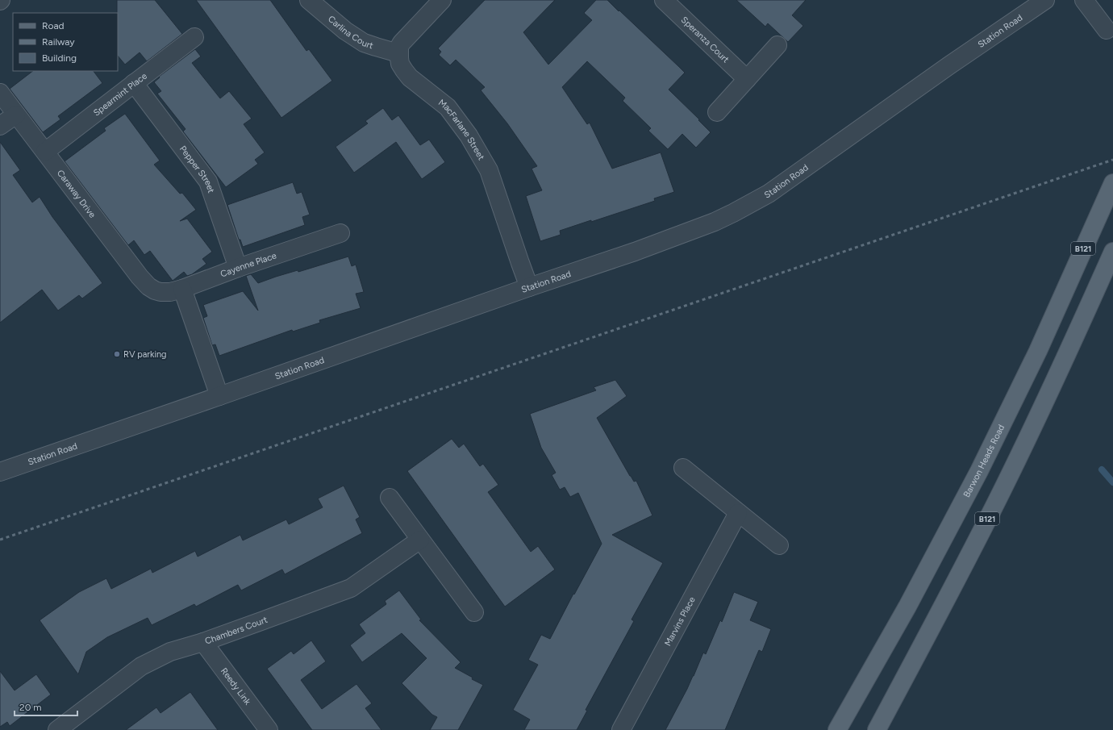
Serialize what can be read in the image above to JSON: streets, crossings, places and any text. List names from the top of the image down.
{
  "streets": {
    "main road": ["B121", "Barwon Heads Road"],
    "street": [
      "Carlina Court",
      "Station Road",
      "Speranza Court",
      "Spearmint Place",
      "MacFarlane Street",
      "Pepper Street",
      "Caraway Drive",
      "Cayenne Place",
      "Marvins Place",
      "Chambers Court",
      "Reedy Link"
    ]
  },
  "crossings": [
    ["Carlina Court", "MacFarlane Street"],
    ["Station Road", "MacFarlane Street"],
    ["Spearmint Place", "Pepper Street"],
    ["Spearmint Place", "Caraway Drive"],
    ["Pepper Street", "Cayenne Place"],
    ["Caraway Drive", "Cayenne Place"],
    ["Chambers Court", "Reedy Link"]
  ],
  "places": ["RV parking"],
  "legend": ["Road", "Railway", "Building"],
  "scale_bar": "20 m"
}
